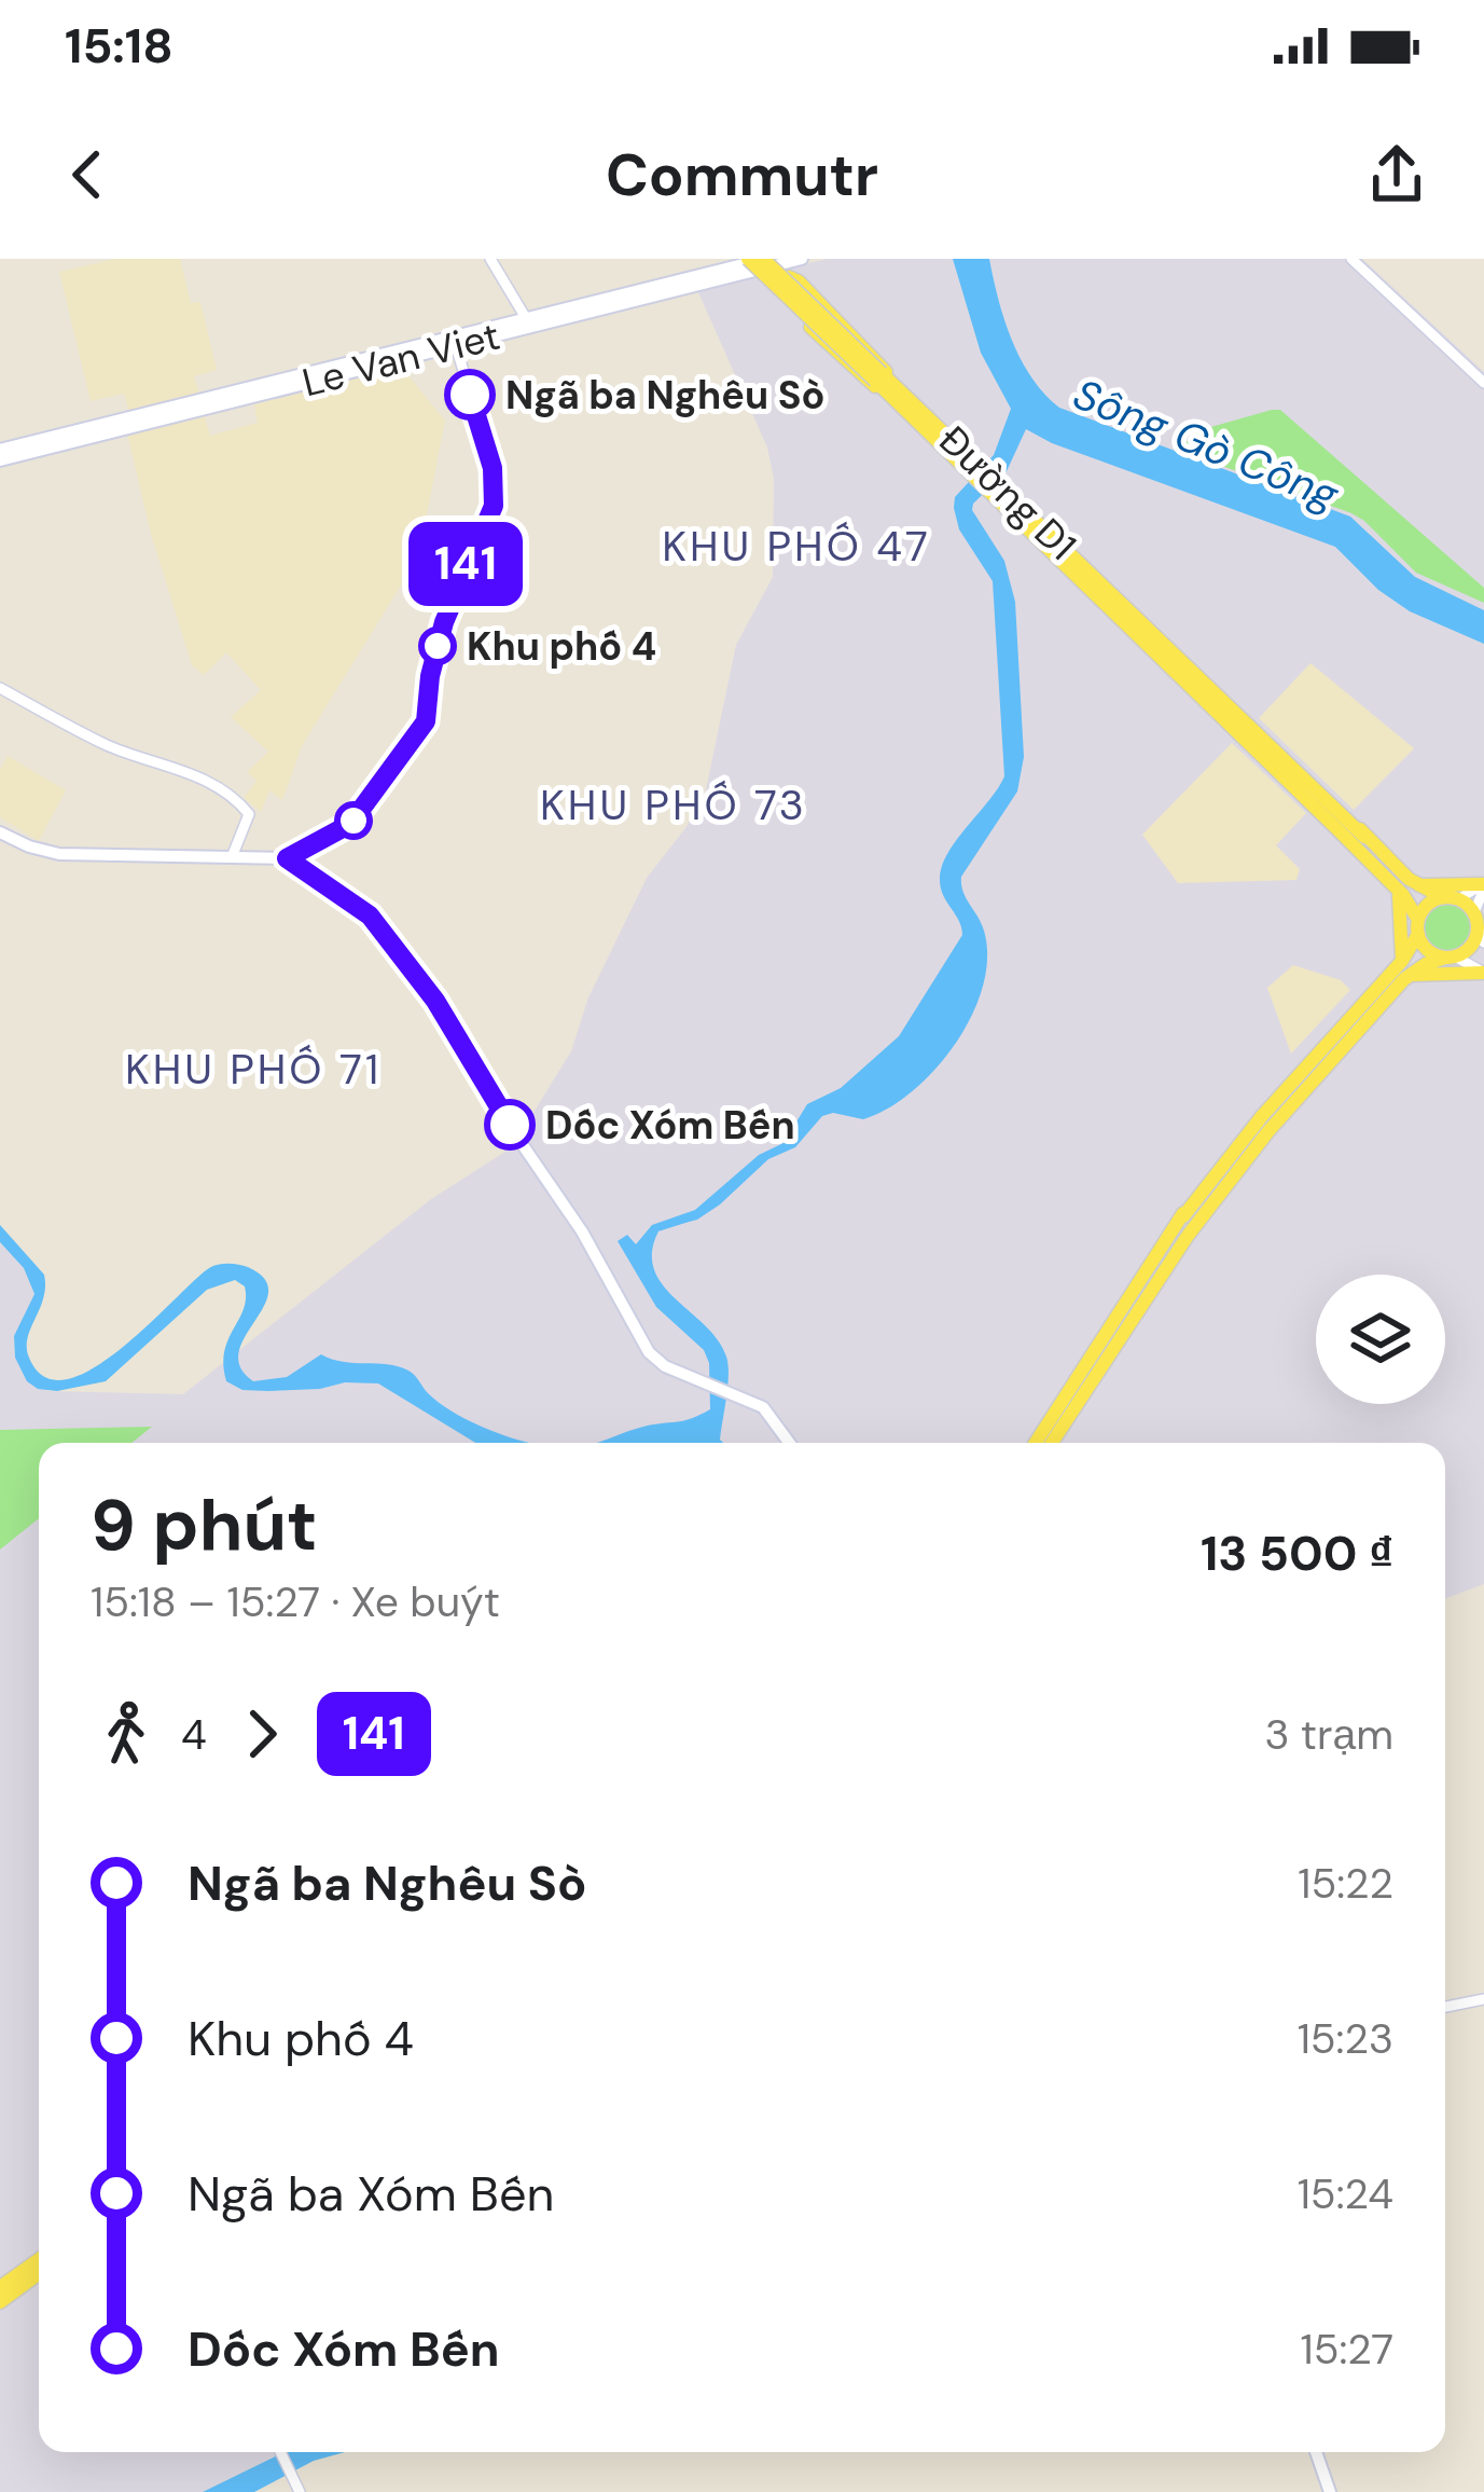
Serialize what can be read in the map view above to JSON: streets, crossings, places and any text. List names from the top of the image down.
{
  "streets": {
    "main road": ["Le Van Viet", "Đường D1"]
  },
  "districts": ["KHU PHỐ 47", "KHU PHỐ 73", "KHU PHỐ 71"],
  "water": ["Sông Gò Công"],
  "places": ["Ngã ba Nghêu Sò", "Khu phố 4", "Dốc Xóm Bến"],
  "lines": ["bus line 141"],
  "page": {
    "status": "15:18",
    "header": "Commutr",
    "on_map": "141",
    "heading": ["9 phút", "15:18 – 15:27 · Xe buýt", "13 500 ₫"],
    "legs": ["4", "141", "3 trạm"],
    "list": [
      {
        "name": "Ngã ba Nghêu Sò",
        "value": "15:22"
      },
      {
        "name": "Khu phố 4",
        "value": "15:23"
      },
      {
        "name": "Ngã ba Xóm Bến",
        "value": "15:24"
      },
      {
        "name": "Dốc Xóm Bến",
        "value": "15:27"
      }
    ]
  }
}
